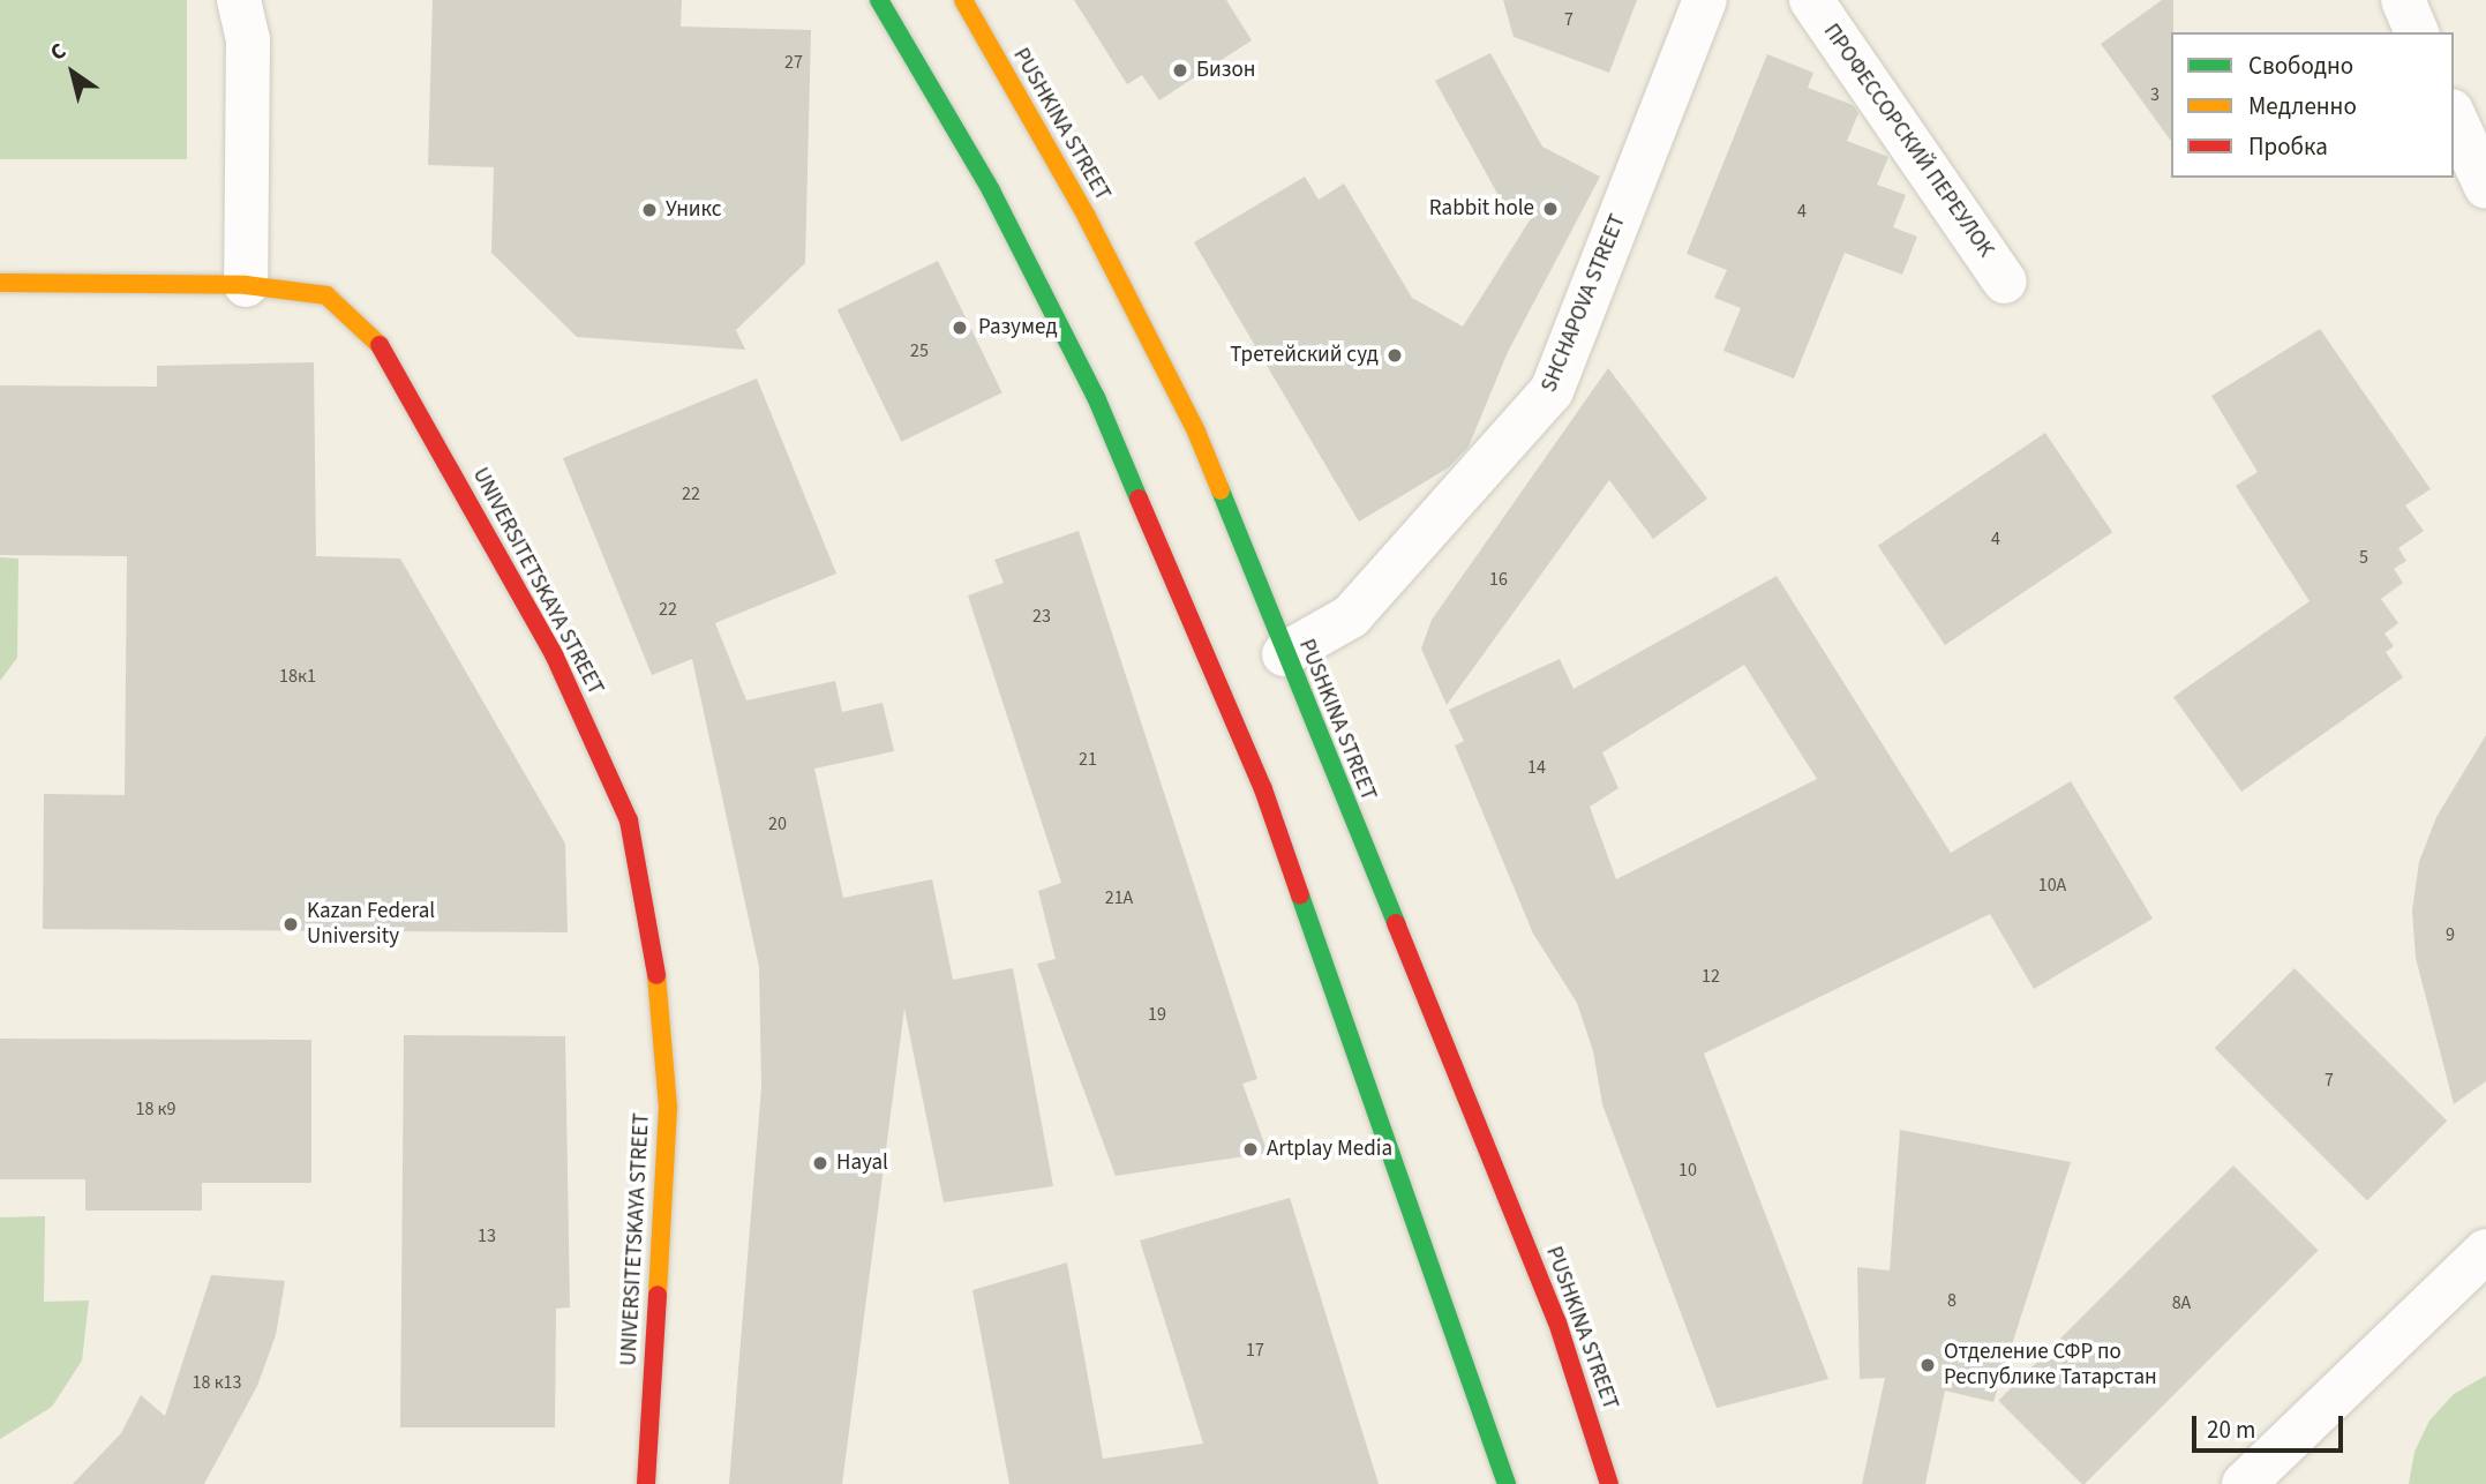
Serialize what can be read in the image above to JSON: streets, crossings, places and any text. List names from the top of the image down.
{
  "streets": {
    "main road": ["PUSHKINA STREET", "UNIVERSITETSKAYA STREET"],
    "street": ["ПРОФЕССОРСКИЙ ПЕРЕУЛОК", "SHCHAPOVA STREET"]
  },
  "crossings": [
    ["PUSHKINA STREET", "SHCHAPOVA STREET"]
  ],
  "places": [
    "Бизон",
    "Rabbit hole",
    "Уникс",
    "Разумед",
    "Третейский суд",
    "Kazan Federal University",
    "Artplay Media",
    "Hayal",
    "Отделение СФР по Республике Татарстан"
  ],
  "house_numbers": [
    "7",
    "27",
    "3",
    "4",
    "25",
    "22",
    "4",
    "5",
    "16",
    "22",
    "23",
    "18к1",
    "21",
    "14",
    "20",
    "10А",
    "21А",
    "9",
    "12",
    "19",
    "7",
    "18 к9",
    "10",
    "13",
    "8",
    "8А",
    "17",
    "18 к13"
  ],
  "legend": ["Свободно", "Медленно", "Пробка"],
  "scale_bar": "20 m",
  "north": "top left"
}
